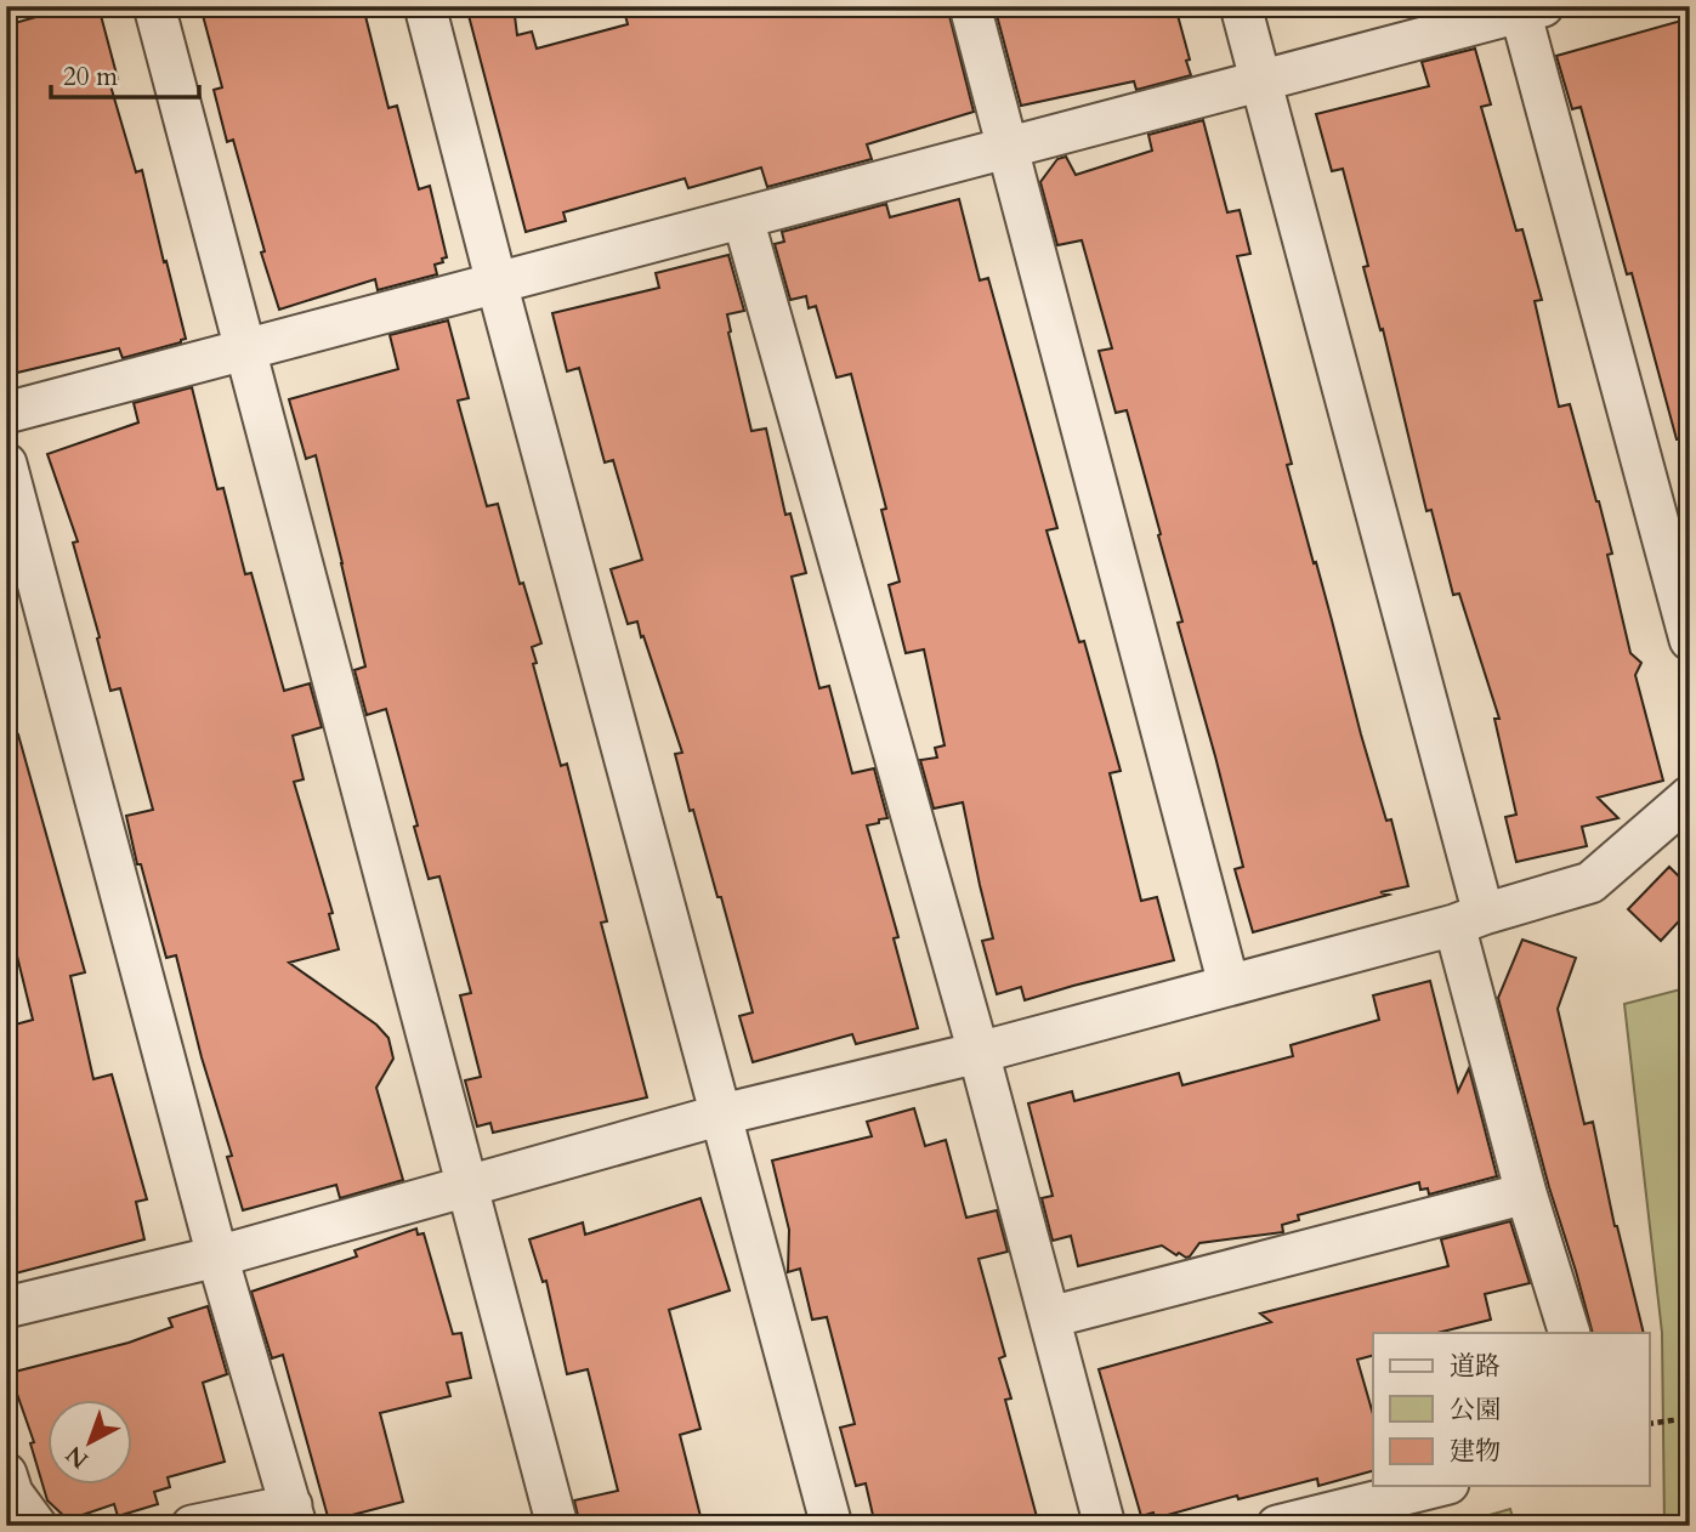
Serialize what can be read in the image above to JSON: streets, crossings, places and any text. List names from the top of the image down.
{
  "legend": ["道路", "公園", "建物"],
  "scale_bar": "20 m",
  "north": "bottom left"
}
